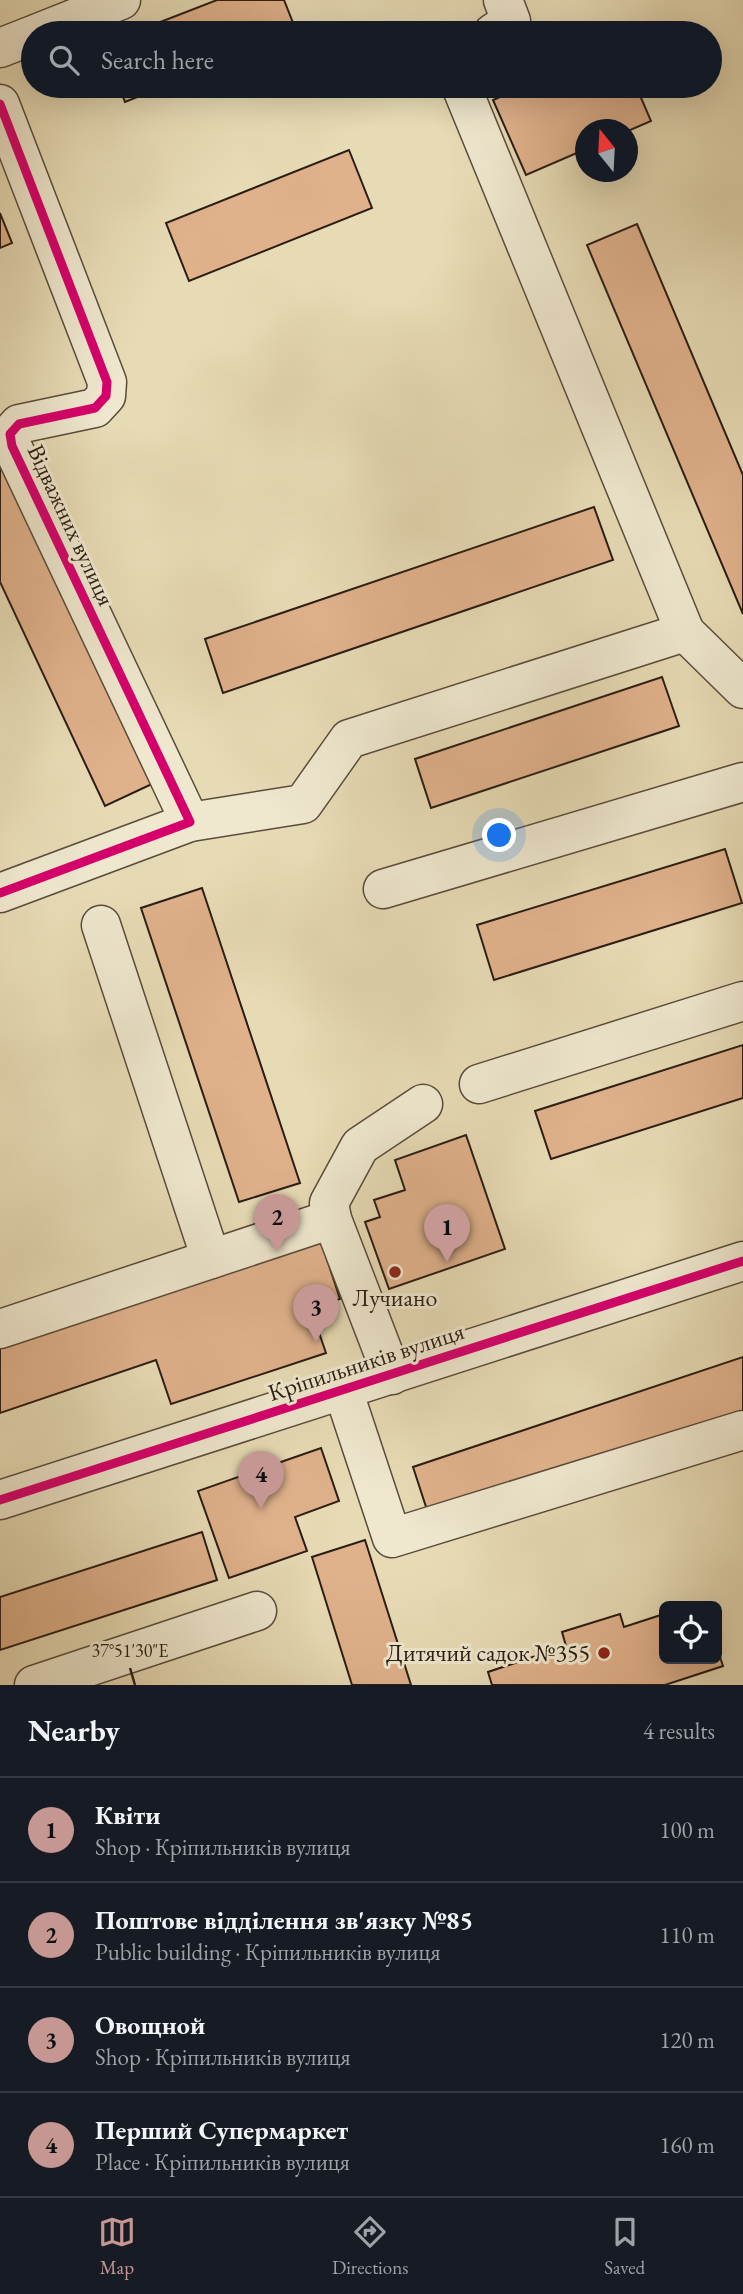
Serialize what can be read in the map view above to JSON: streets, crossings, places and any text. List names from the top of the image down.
{
  "streets": {
    "street": ["Відважних вулиця", "Кріпильників вулиця"]
  },
  "places": ["Лучиано", "Дитячий садок №355"],
  "north": "top",
  "page": {
    "search": "Search here",
    "pins": [
      "2",
      "1",
      "3",
      "4"
    ],
    "heading": ["Nearby", "4 results"],
    "list": [
      {
        "mark": "1",
        "name": "Квіти",
        "note": "Shop · Кріпильників вулиця",
        "value": "100 m"
      },
      {
        "mark": "2",
        "name": "Поштове відділення зв'язку №85",
        "note": "Public building · Кріпильників вулиця",
        "value": "110 m"
      },
      {
        "mark": "3",
        "name": "Овощной",
        "note": "Shop · Кріпильників вулиця",
        "value": "120 m"
      },
      {
        "mark": "4",
        "name": "Перший Супермаркет",
        "note": "Place · Кріпильників вулиця",
        "value": "160 m"
      }
    ],
    "nav": ["Map", "Directions", "Saved"]
  },
  "coordinates": ["37°51'30\"E"]
}
